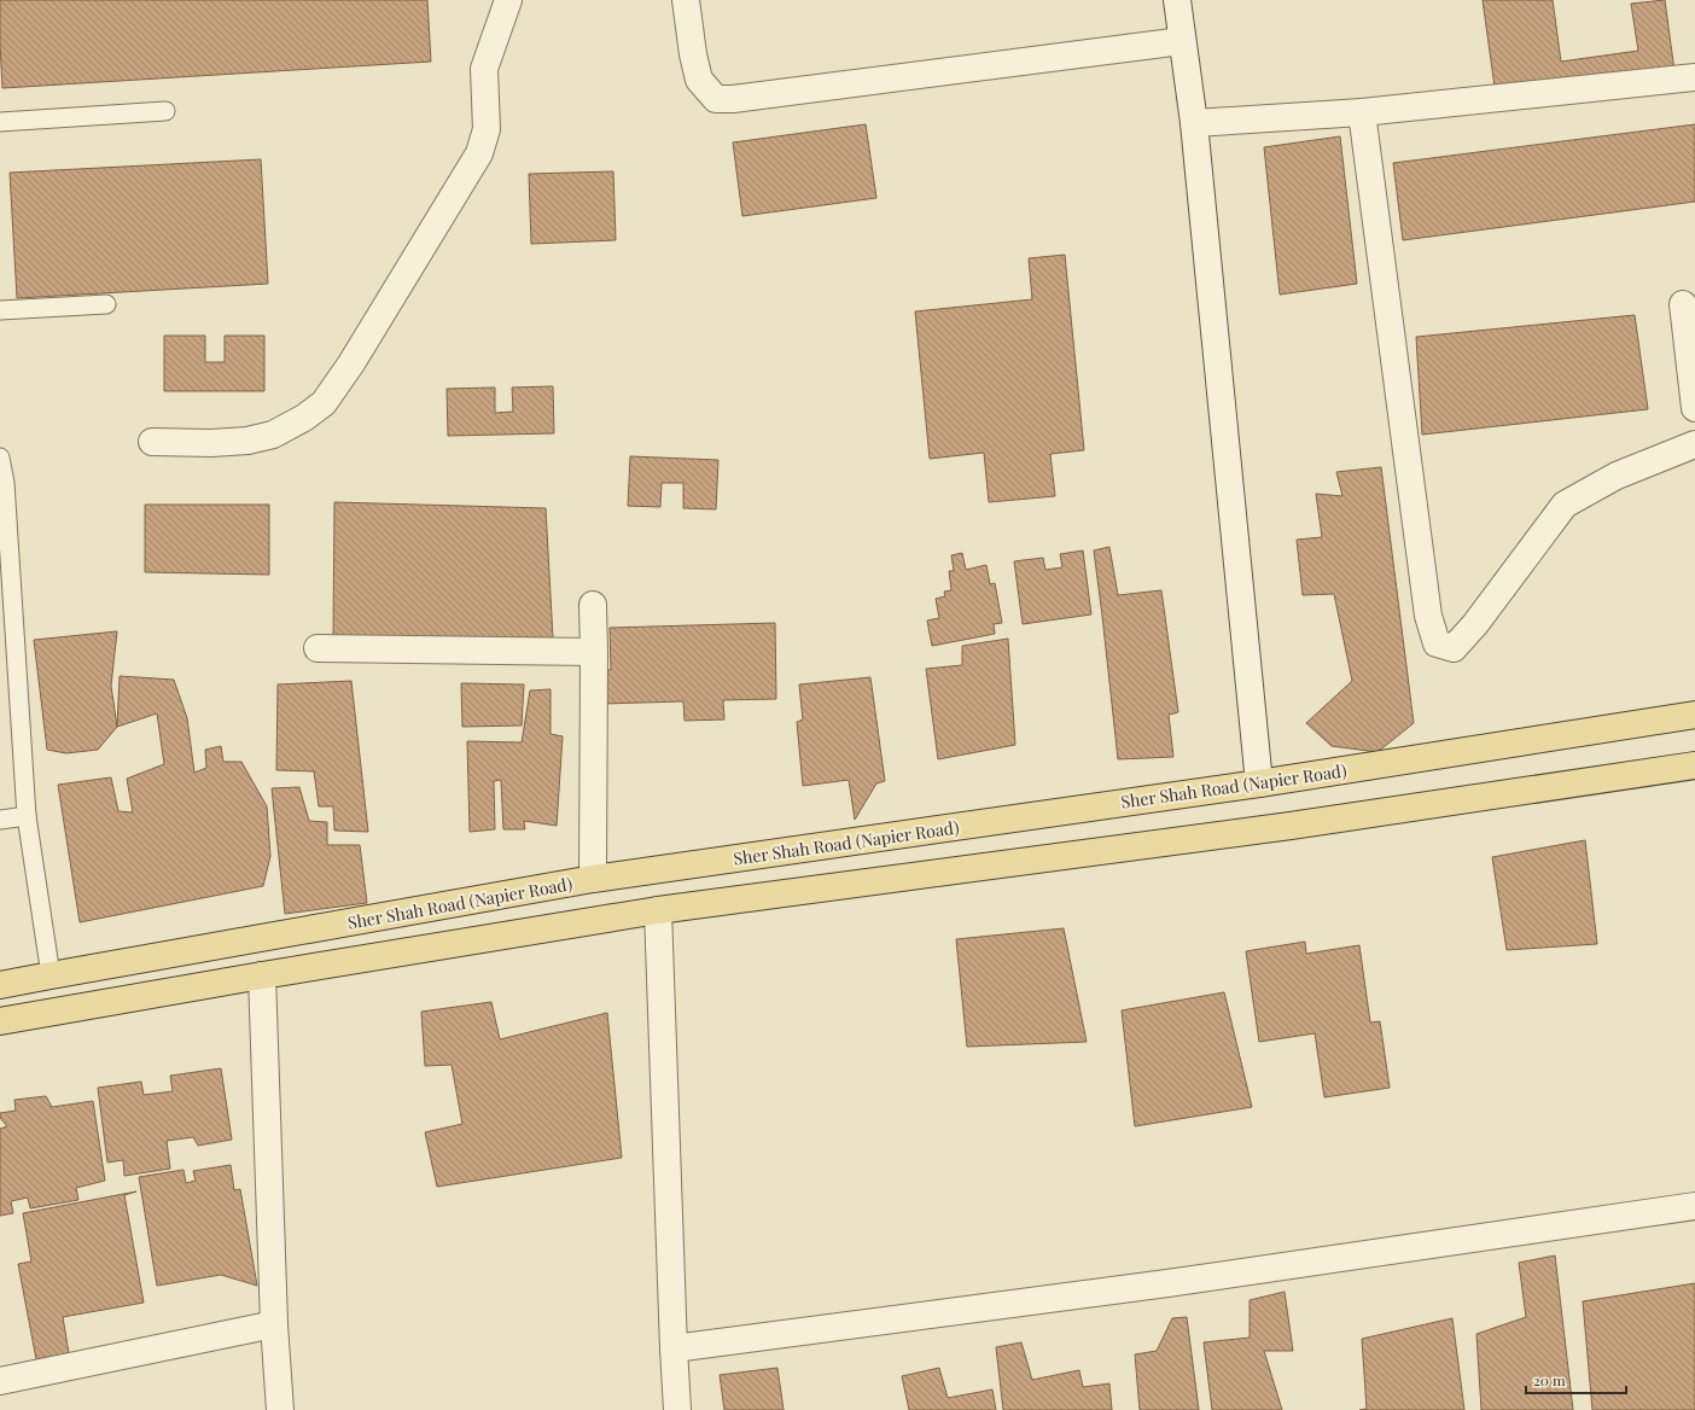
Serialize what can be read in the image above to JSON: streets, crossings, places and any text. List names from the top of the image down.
{
  "streets": {
    "main road": ["Sher Shah Road (Napier Road)"]
  },
  "scale_bar": "20 m"
}
